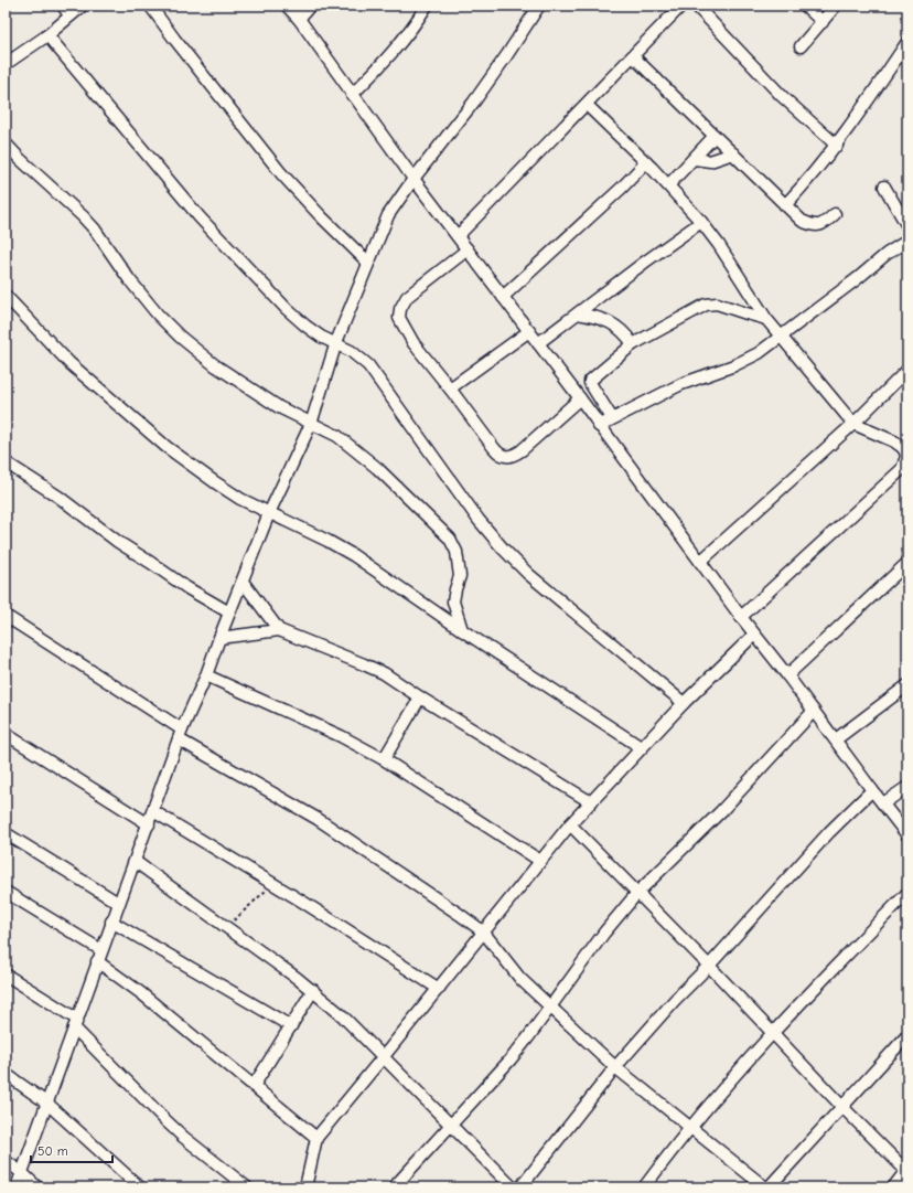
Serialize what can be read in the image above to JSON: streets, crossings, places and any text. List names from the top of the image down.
{
  "scale_bar": "50 m"
}
